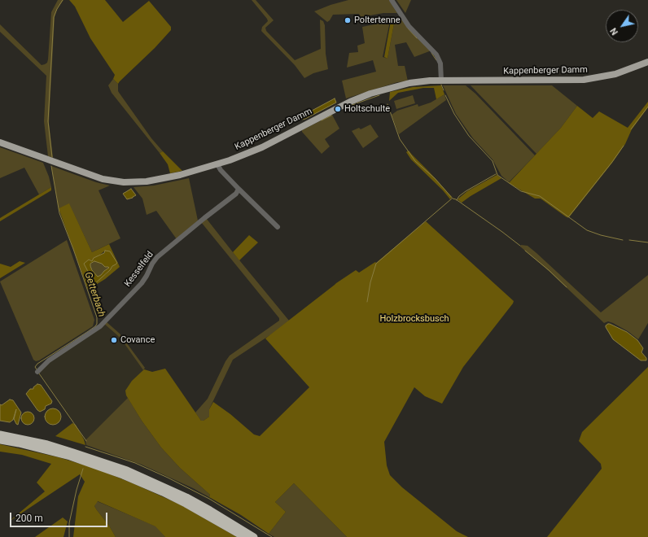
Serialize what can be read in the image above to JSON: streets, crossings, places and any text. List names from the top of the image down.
{
  "streets": {
    "main road": ["Kappenberger Damm"],
    "street": ["Kesselfeld"]
  },
  "water": ["Getterbach"],
  "parks": ["Holzbrocksbusch"],
  "places": ["Poltertenne", "Holtschulte", "Covance"],
  "scale_bar": "200 m",
  "north": "bottom left"
}
